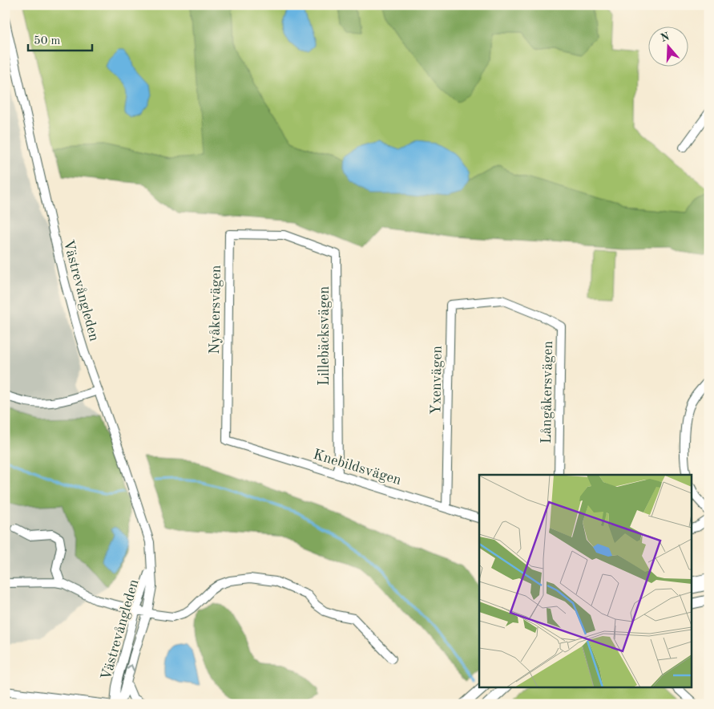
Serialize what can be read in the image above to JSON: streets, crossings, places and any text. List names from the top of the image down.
{
  "streets": {
    "street": [
      "Västrevångleden",
      "Nyåkersvägen",
      "Lillebäcksvägen",
      "Yxenvägen",
      "Långåkersvägen",
      "Knebildsvägen"
    ]
  },
  "crossings": [
    ["Nyåkersvägen", "Lillebäcksvägen"],
    ["Nyåkersvägen", "Knebildsvägen"],
    ["Lillebäcksvägen", "Knebildsvägen"],
    ["Yxenvägen", "Långåkersvägen"],
    ["Yxenvägen", "Knebildsvägen"]
  ],
  "scale_bar": "50 m",
  "north": "top"
}
